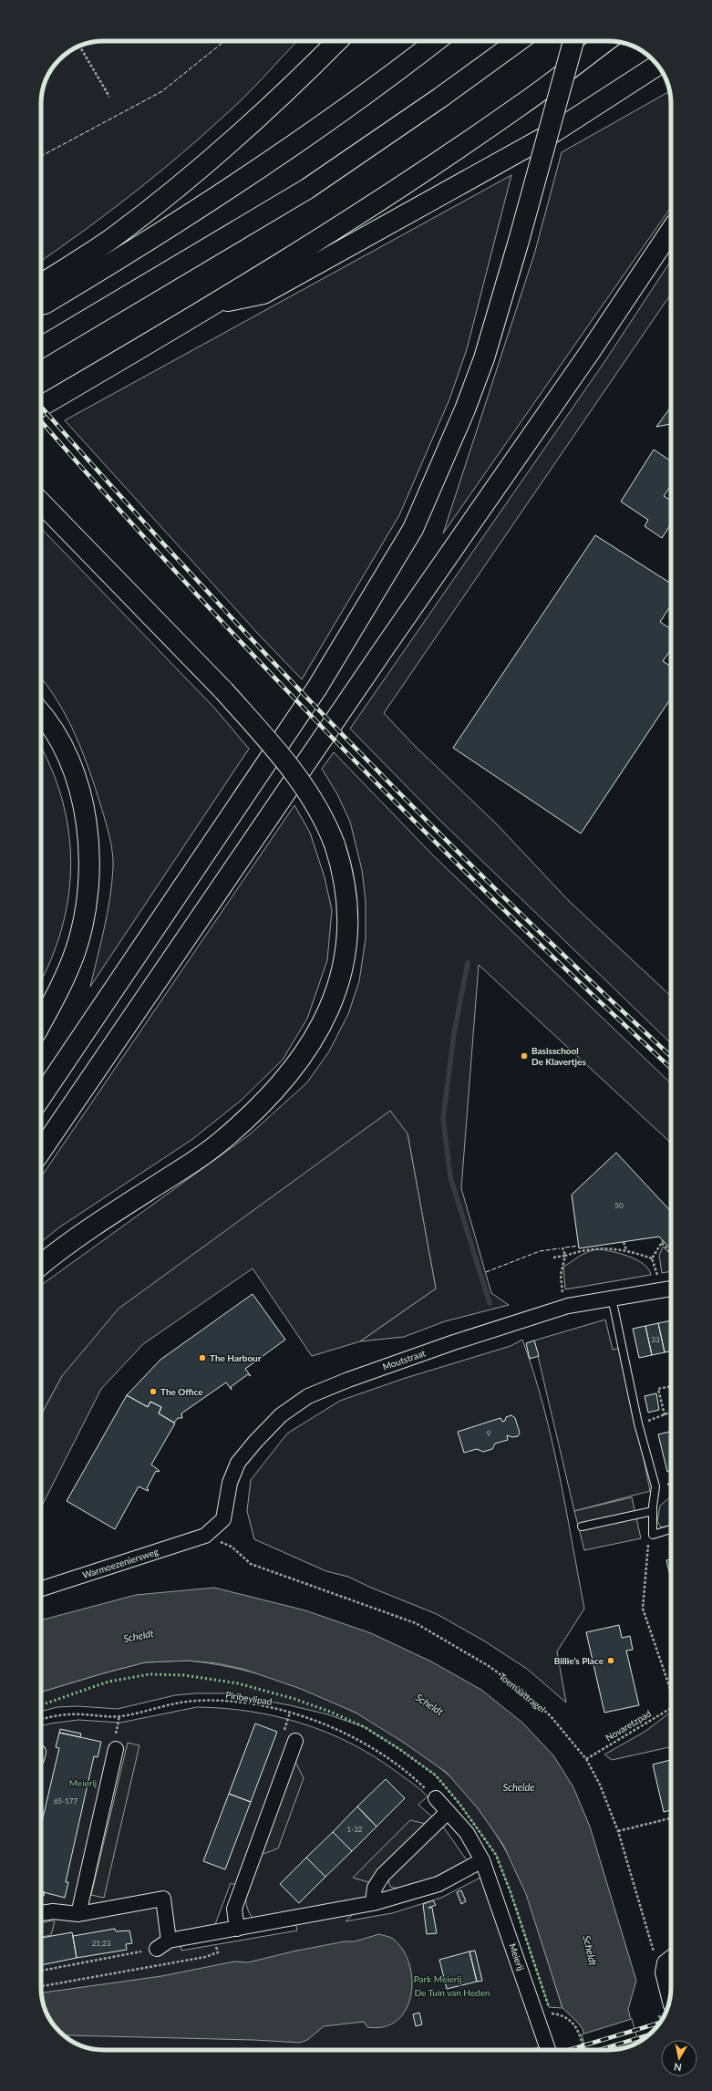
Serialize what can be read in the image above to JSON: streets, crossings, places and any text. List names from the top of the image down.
{
  "streets": {
    "street": ["Moutstraat", "Warmoezeniersweg", "Meierij"],
    "path": ["Toemaattragel", "Piribeylipad", "Novaretzpad"]
  },
  "crossings": [
    ["Moutstraat", "Warmoezeniersweg"],
    ["Moutstraat", "Toemaattragel"],
    ["Warmoezeniersweg", "Toemaattragel"],
    ["Toemaattragel", "Novaretzpad"],
    ["Piribeylipad", "Meierij"]
  ],
  "water": ["Scheldt", "Schelde"],
  "parks": ["Meierij", "Park Meierij", "De Tuin van Heden"],
  "places": [
    "Basisschool De Klavertjes",
    "The Harbour",
    "The Office",
    "Billie's Place"
  ],
  "house_numbers": [
    "50",
    "33",
    "9",
    "65-177",
    "1-32",
    "21;23"
  ],
  "north": "bottom"
}
